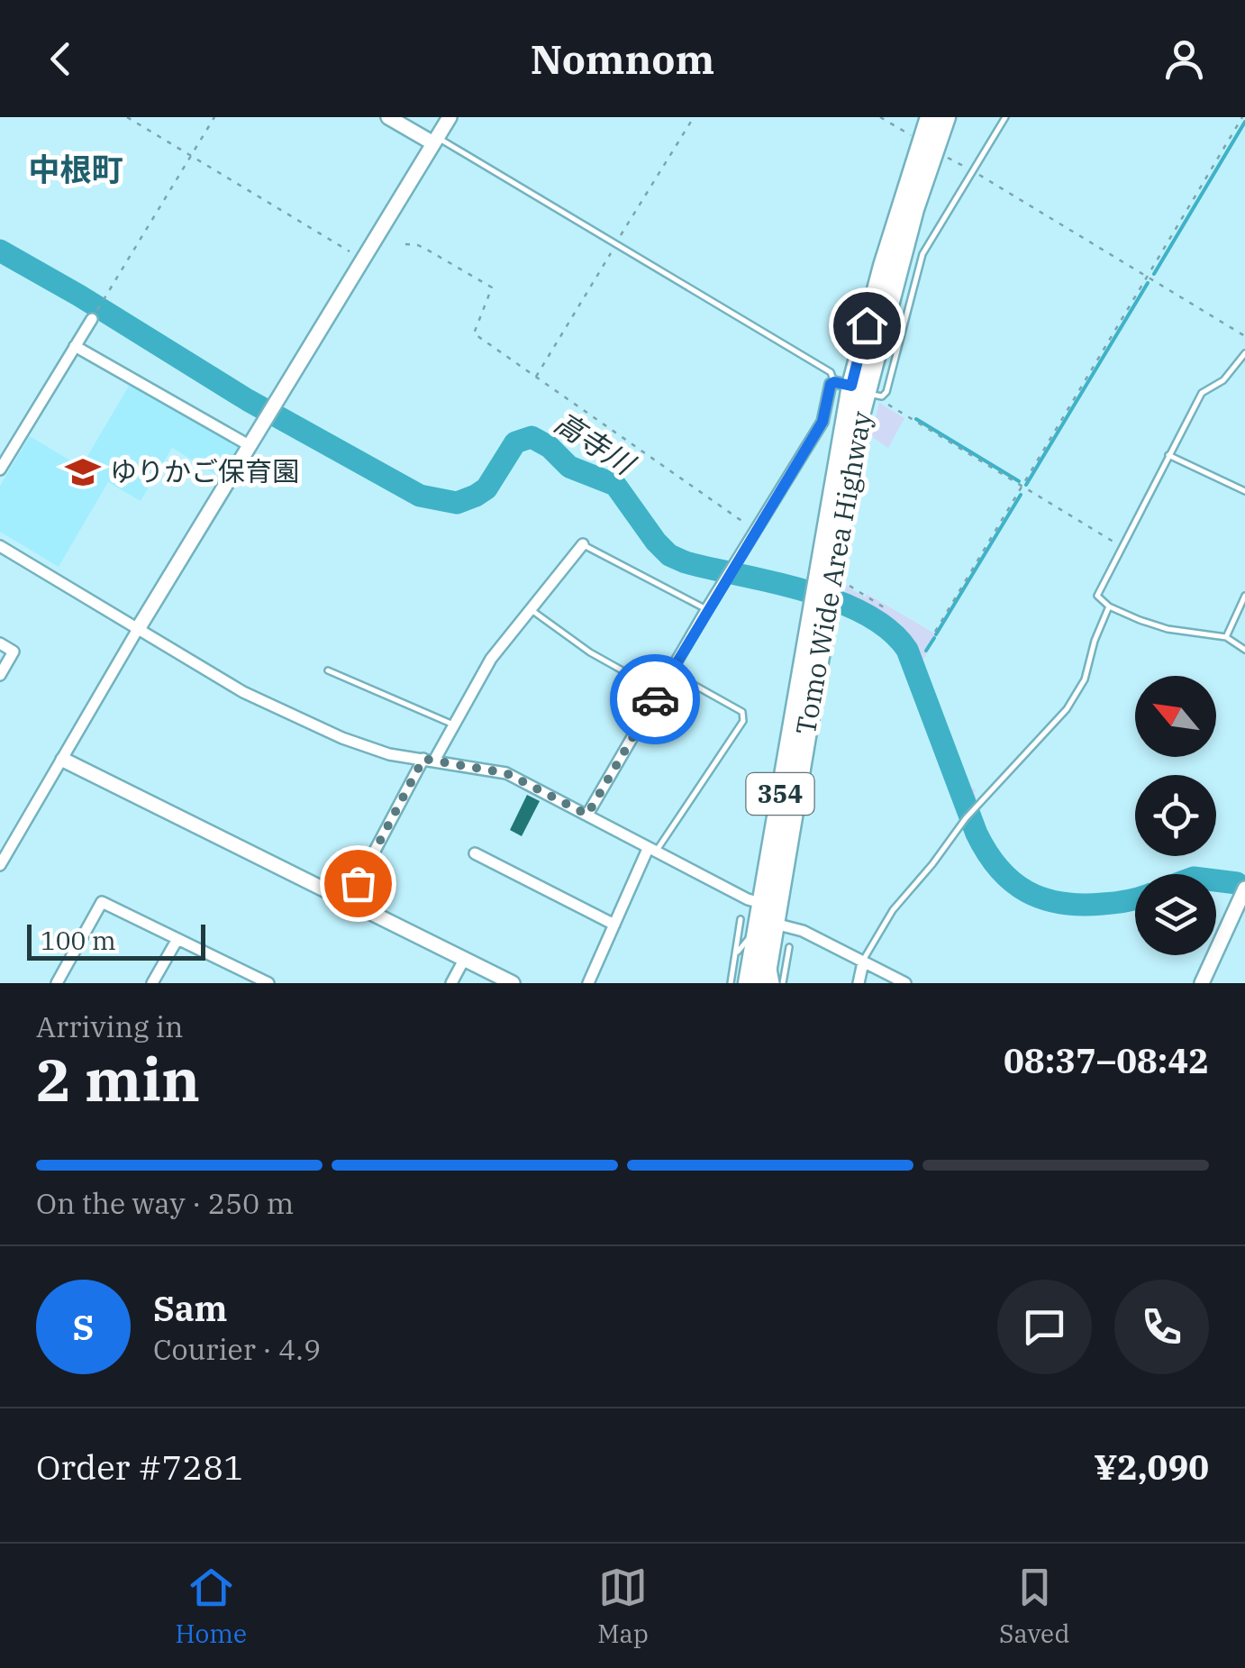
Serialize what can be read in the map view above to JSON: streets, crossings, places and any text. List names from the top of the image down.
{
  "streets": {
    "highway": ["Tomo Wide Area Highway", "354"]
  },
  "districts": ["中根町"],
  "water": ["高寺川"],
  "places": {
    "school or university": ["ゆりかご保育園"]
  },
  "scale_bar": "100 m",
  "north": "top left",
  "page": {
    "header": "Nomnom",
    "scale": "100 m",
    "heading": ["2 min", "Arriving in", "08:37–08:42"],
    "panel": [
      "Sam",
      "Courier · 4.9",
      "Order #7281",
      "¥2,090"
    ],
    "bar": "On the way · 250 m",
    "round": "S",
    "tabs": ["Home", "Map", "Saved"]
  }
}
